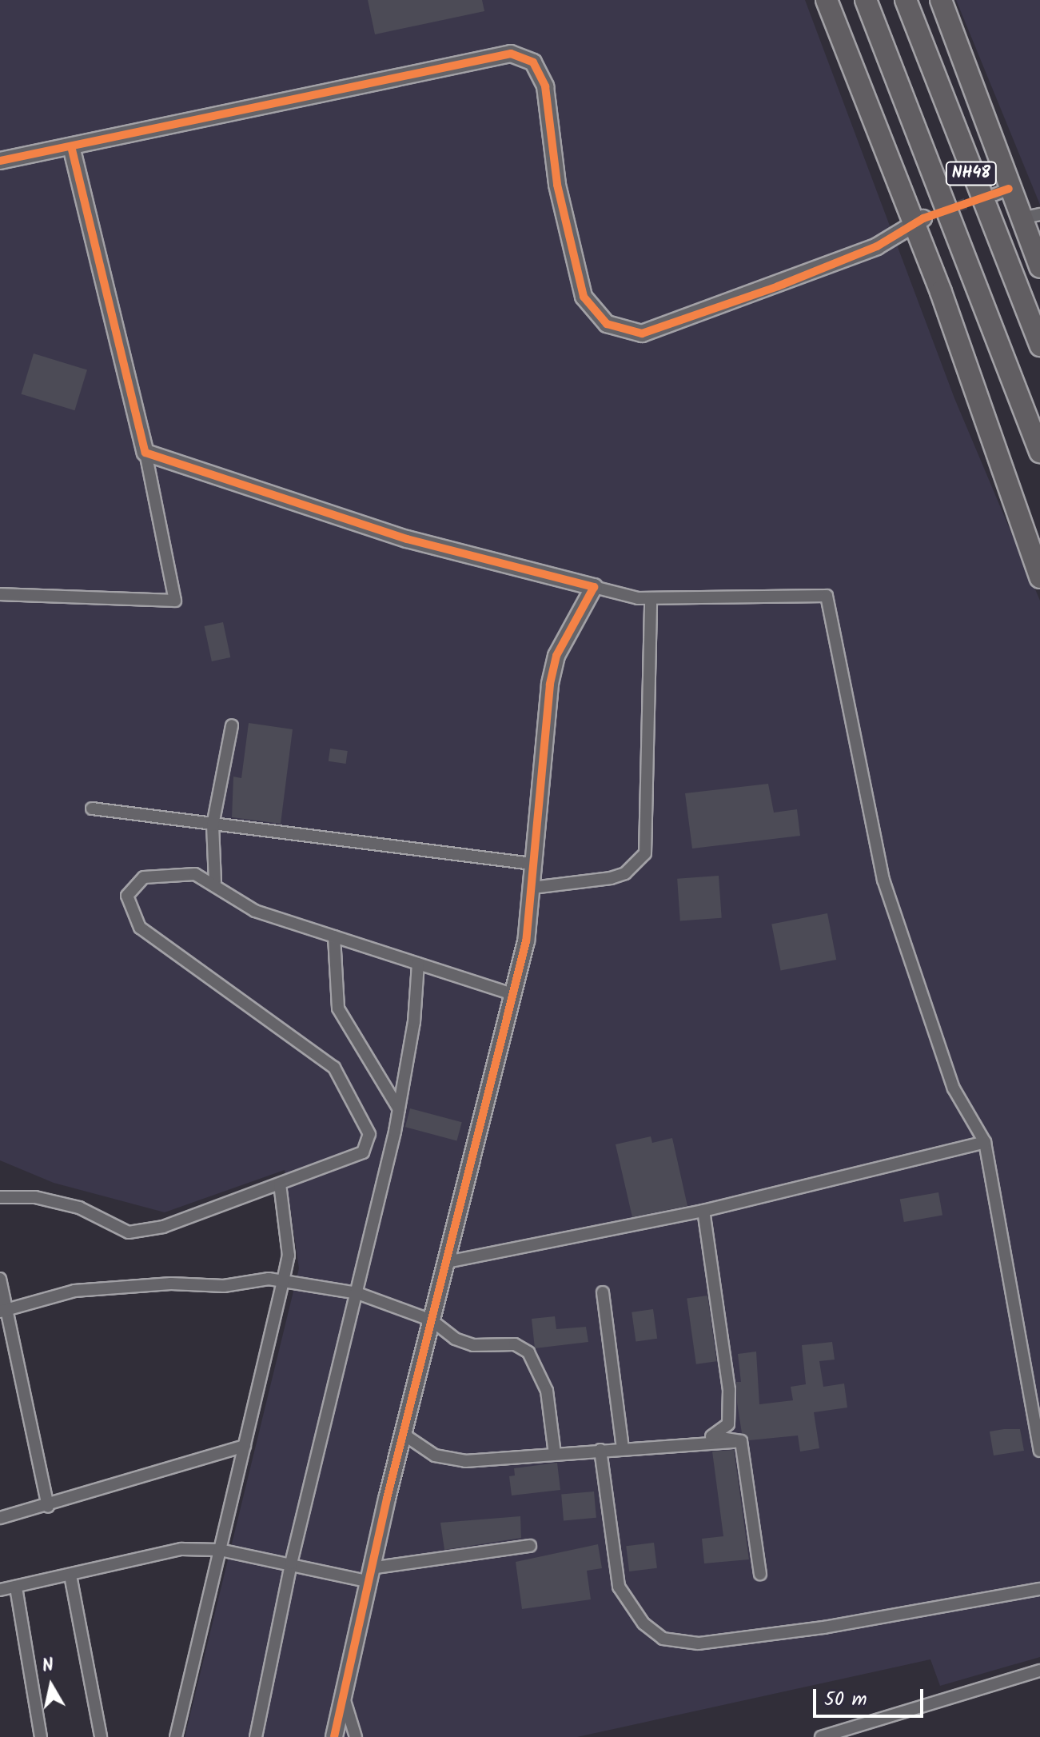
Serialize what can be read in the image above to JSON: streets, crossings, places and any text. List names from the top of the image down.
{
  "streets": {
    "highway": ["NH48"]
  },
  "scale_bar": "50 m",
  "north": "top"
}
